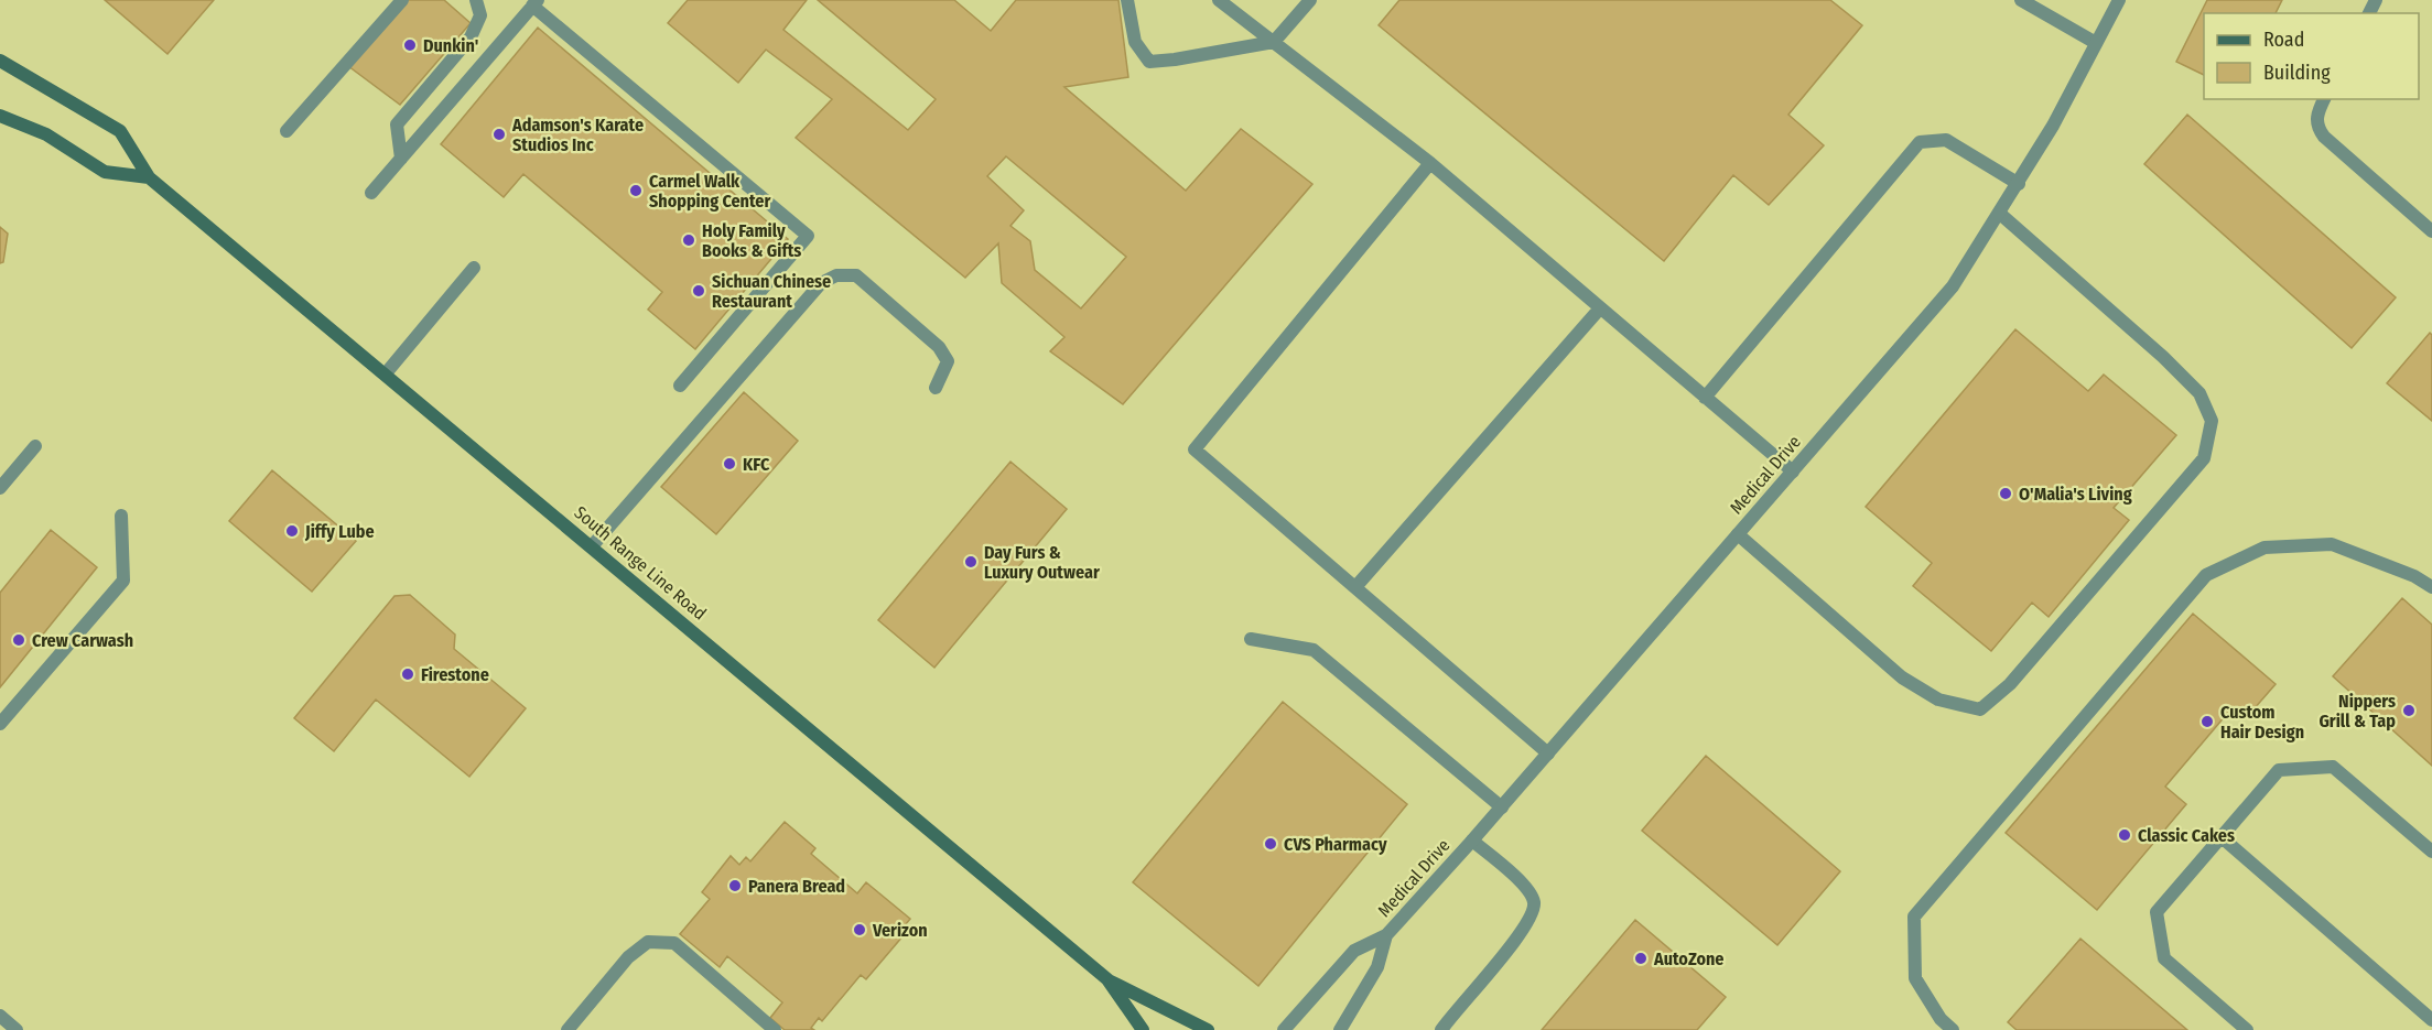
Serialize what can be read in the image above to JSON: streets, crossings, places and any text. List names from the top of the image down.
{
  "streets": {
    "main road": ["South Range Line Road"],
    "street": ["Medical Drive"]
  },
  "places": [
    "Dunkin'",
    "Adamson's Karate Studios Inc",
    "Carmel Walk Shopping Center",
    "Holy Family Books & Gifts",
    "Sichuan Chinese Restaurant",
    "KFC",
    "O'Malia's Living",
    "Jiffy Lube",
    "Day Furs & Luxury Outwear",
    "Crew Carwash",
    "Firestone",
    "Nippers Grill & Tap",
    "Custom Hair Design",
    "Classic Cakes",
    "CVS Pharmacy",
    "Panera Bread",
    "Verizon",
    "AutoZone"
  ],
  "legend": ["Road", "Building"]
}
